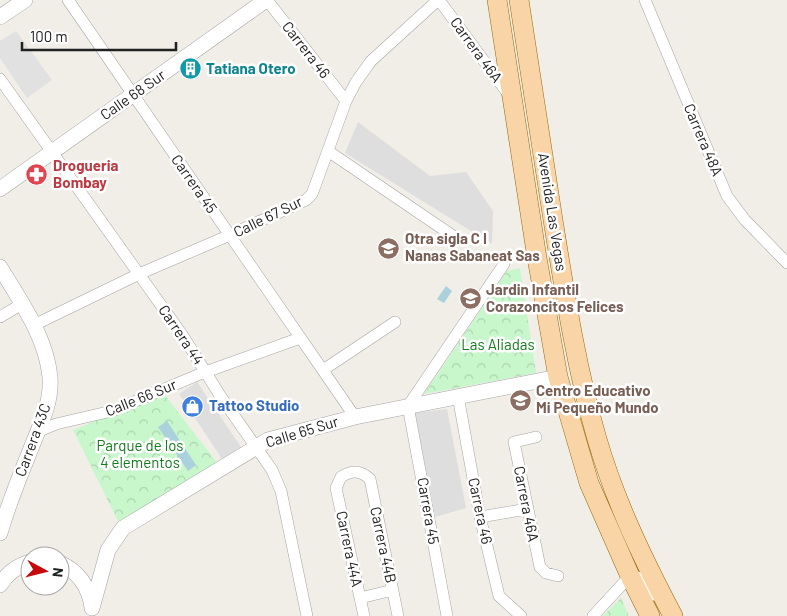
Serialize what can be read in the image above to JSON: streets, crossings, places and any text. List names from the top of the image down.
{
  "streets": {
    "main road": ["Avenida Las Vegas"],
    "street": [
      "Carrera 46",
      "Carrera 46A",
      "Calle 68 Sur",
      "Carrera 48A",
      "Carrera 45",
      "Calle 67 Sur",
      "Carrera 44",
      "Calle 66 Sur",
      "Calle 65 Sur",
      "Carrera 43C",
      "Carrera 44B",
      "Carrera 44A"
    ]
  },
  "crossings": [
    ["Carrera 46", "Calle 68 Sur"],
    ["Carrera 46", "Calle 67 Sur"],
    ["Carrera 46", "Calle 65 Sur"],
    ["Carrera 46A", "Avenida Las Vegas"],
    ["Carrera 46A", "Calle 67 Sur"],
    ["Calle 68 Sur", "Carrera 45"],
    ["Calle 68 Sur", "Carrera 44"],
    ["Carrera 45", "Calle 67 Sur"],
    ["Carrera 45", "Calle 66 Sur"],
    ["Carrera 45", "Calle 65 Sur"],
    ["Avenida Las Vegas", "Calle 65 Sur"],
    ["Calle 67 Sur", "Carrera 44"],
    ["Calle 67 Sur", "Carrera 43C"],
    ["Carrera 44", "Calle 66 Sur"],
    ["Carrera 44", "Calle 65 Sur"],
    ["Calle 66 Sur", "Carrera 43C"],
    ["Carrera 44B", "Carrera 44A"]
  ],
  "parks": ["Las Aliadas", "Parque de los 4 elementos"],
  "places": {
    "building": ["Tatiana Otero"],
    "pharmacy": ["Drogueria Bombay"],
    "school or university": ["Otra sigla C I Nanas Sabaneat Sas", "Jardin Infantil Corazoncitos Felices", "Centro Educativo Mi Pequeño Mundo"],
    "shop": ["Tattoo Studio"]
  },
  "scale_bar": "100 m",
  "north": "right"
}
